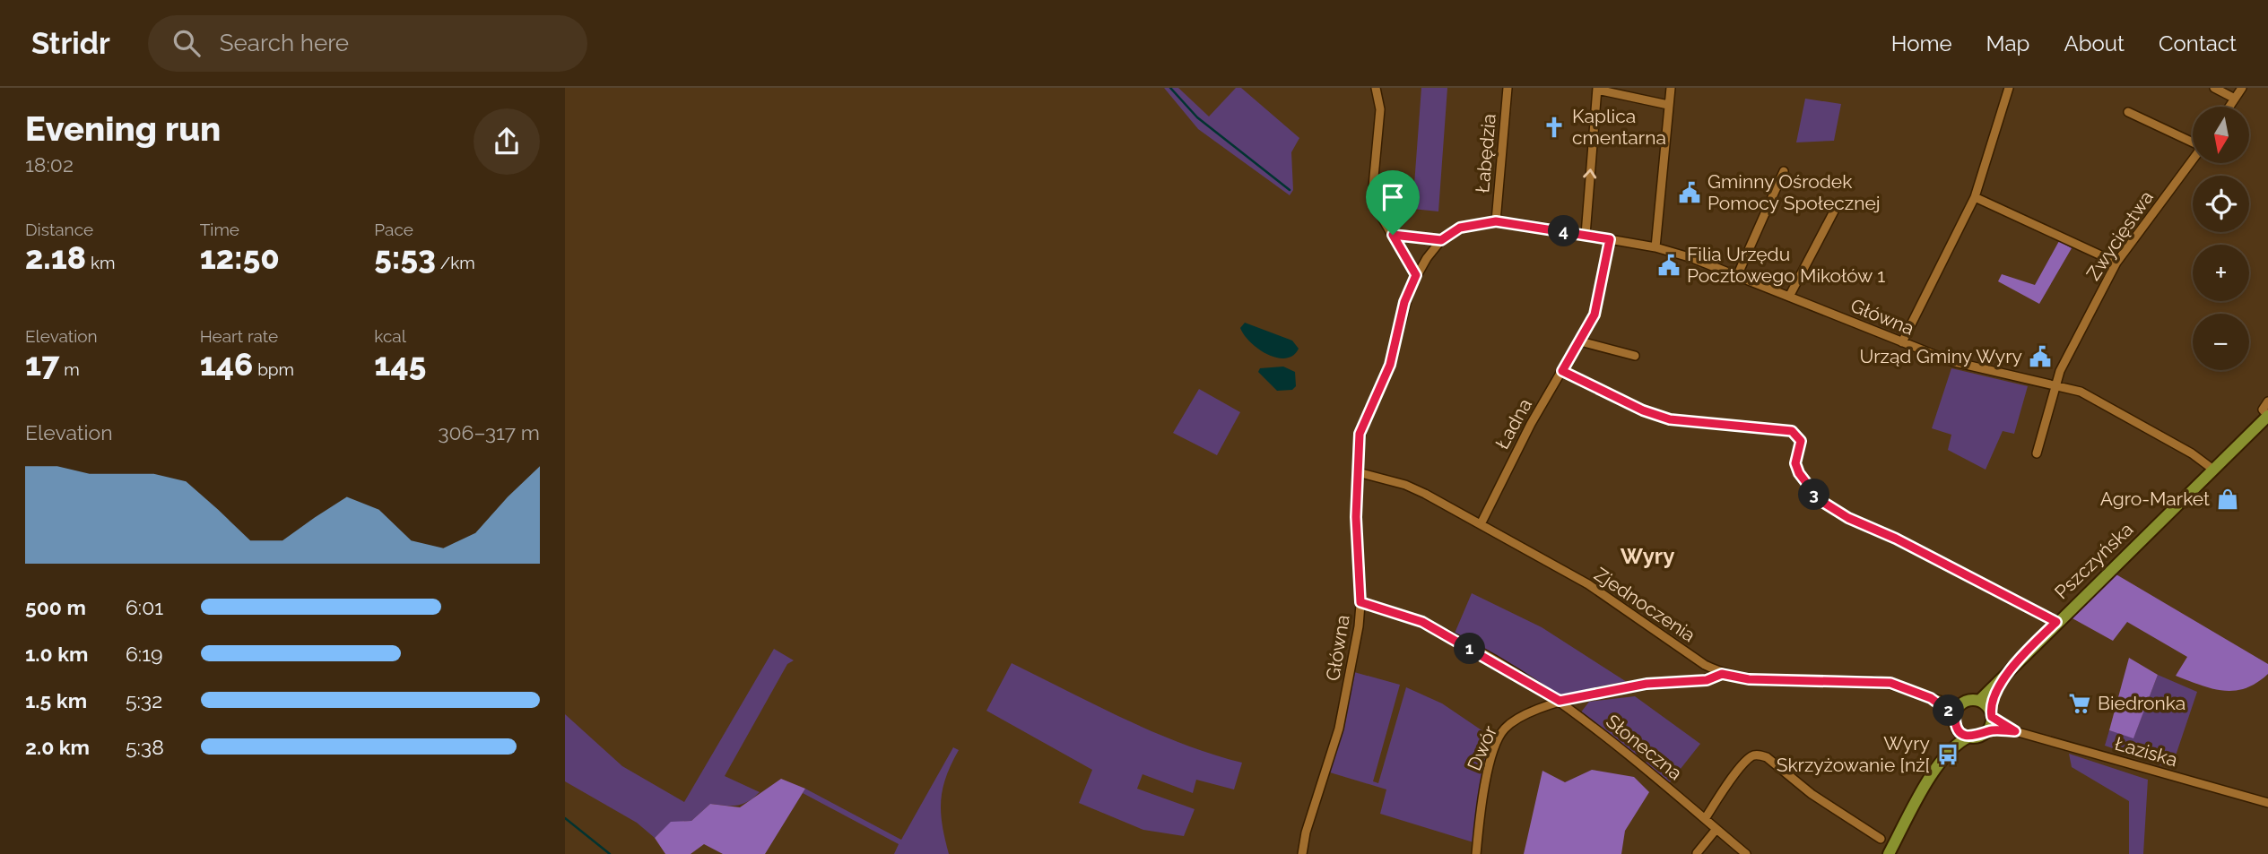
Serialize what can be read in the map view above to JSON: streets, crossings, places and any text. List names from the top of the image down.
{
  "streets": {
    "main road": ["Pszczyńska"],
    "street": [
      "Łabędzia",
      "Zwycięstwa",
      "Główna",
      "Ładna",
      "Zjednoczenia",
      "Słoneczna",
      "Dwór",
      "Łaziska"
    ]
  },
  "crossings": [
    ["Łabędzia", "Główna"],
    ["Zwycięstwa", "Główna"],
    ["Główna", "Ładna"],
    ["Główna", "Pszczyńska"],
    ["Główna", "Zjednoczenia"],
    ["Główna", "Słoneczna"],
    ["Ładna", "Zjednoczenia"],
    ["Pszczyńska", "Zjednoczenia"],
    ["Pszczyńska", "Łaziska"],
    ["Zjednoczenia", "Dwór"],
    ["Zjednoczenia", "Łaziska"],
    ["Słoneczna", "Dwór"]
  ],
  "districts": ["Wyry"],
  "places": {
    "church": ["Kaplica cmentarna"],
    "public building": ["Gminny Ośrodek Pomocy Społecznej", "Filia Urzędu Pocztowego Mikołów 1", "Urząd Gminy Wyry"],
    "shop": ["Agro-Market"],
    "supermarket": ["Biedronka"],
    "bus stop": ["Wyry Skrzyżowanie [nż["]
  },
  "north": "bottom",
  "page": {
    "header": "Stridr",
    "search": "Search here",
    "nav": [
      "Home",
      "Map",
      "About",
      "Contact"
    ],
    "heading": ["Evening run", "18:02"],
    "map_buttons": ["+", "−"],
    "stats": [
      ["Distance", "2.18 km"],
      ["Time", "12:50"],
      ["Pace", "5:53 /km"],
      ["Elevation", "17 m"],
      ["Heart rate", "146 bpm"],
      ["kcal", "145"]
    ],
    "pins": [
      "4",
      "3",
      "1",
      "2"
    ],
    "chart": ["Elevation", "306–317 m"],
    "list": [
      {
        "name": "500 m",
        "note": "6:01"
      },
      {
        "name": "1.0 km",
        "note": "6:19"
      },
      {
        "name": "1.5 km",
        "note": "5:32"
      },
      {
        "name": "2.0 km",
        "note": "5:38"
      }
    ]
  }
}
